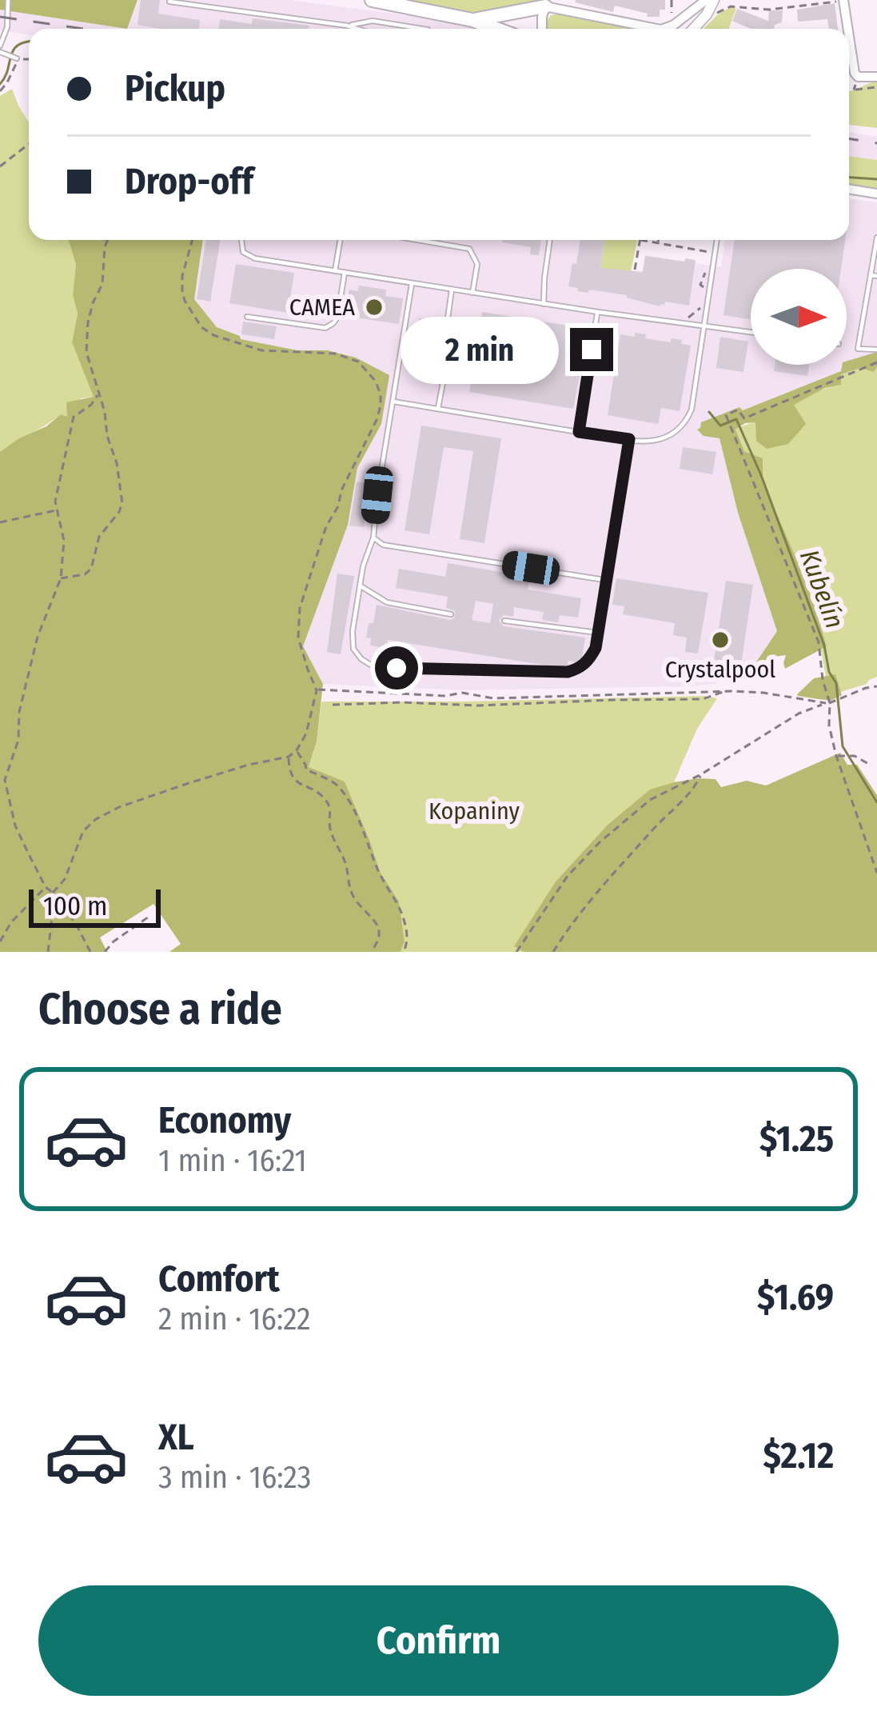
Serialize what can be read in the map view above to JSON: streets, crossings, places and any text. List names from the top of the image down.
{
  "water": ["Kubelín"],
  "parks": ["Kopaniny"],
  "places": ["CAMEA", "Crystalpool"],
  "scale_bar": "100 m",
  "north": "right",
  "page": {
    "banner": ["Pickup", "Drop-off"],
    "bubble": "2 min",
    "scale": "100 m",
    "heading": "Choose a ride",
    "list": [
      {
        "name": "Economy",
        "note": "1 min · 16:21",
        "value": "$1.25"
      },
      {
        "name": "Comfort",
        "note": "2 min · 16:22",
        "value": "$1.69"
      },
      {
        "name": "XL",
        "note": "3 min · 16:23",
        "value": "$2.12"
      }
    ],
    "buttons": "Confirm"
  }
}
